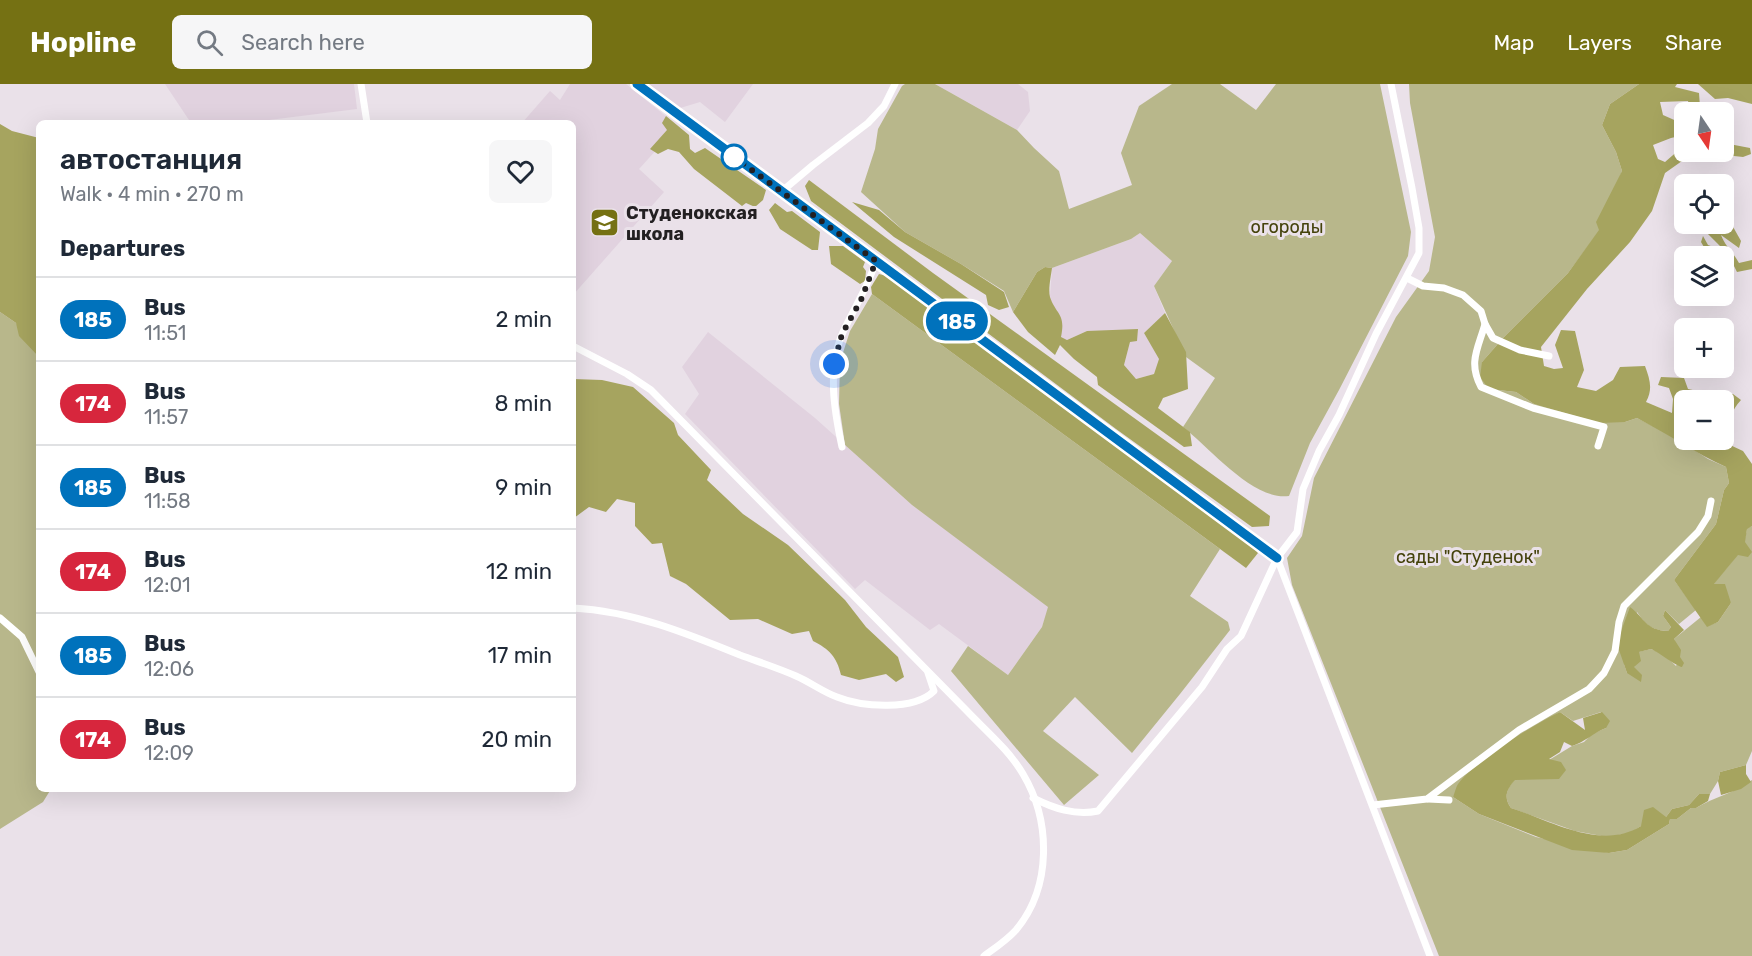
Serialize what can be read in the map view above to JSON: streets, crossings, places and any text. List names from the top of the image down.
{
  "parks": ["огороды", "сады \"Студенок\""],
  "places": {
    "school or university": ["Студенокская школа"]
  },
  "lines": ["bus line 185"],
  "north": "bottom",
  "page": {
    "header": "Hopline",
    "search": "Search here",
    "nav": ["Map", "Layers", "Share"],
    "on_map": "185",
    "map_buttons": ["+", "−"],
    "heading": [
      ["автостанция", "Walk · 4 min · 270 m"],
      "Departures"
    ],
    "list": [
      {
        "mark": "185",
        "name": "Bus",
        "note": "11:51",
        "value": "2 min"
      },
      {
        "mark": "174",
        "name": "Bus",
        "note": "11:57",
        "value": "8 min"
      },
      {
        "mark": "185",
        "name": "Bus",
        "note": "11:58",
        "value": "9 min"
      },
      {
        "mark": "174",
        "name": "Bus",
        "note": "12:01",
        "value": "12 min"
      },
      {
        "mark": "185",
        "name": "Bus",
        "note": "12:06",
        "value": "17 min"
      },
      {
        "mark": "174",
        "name": "Bus",
        "note": "12:09",
        "value": "20 min"
      }
    ]
  }
}
